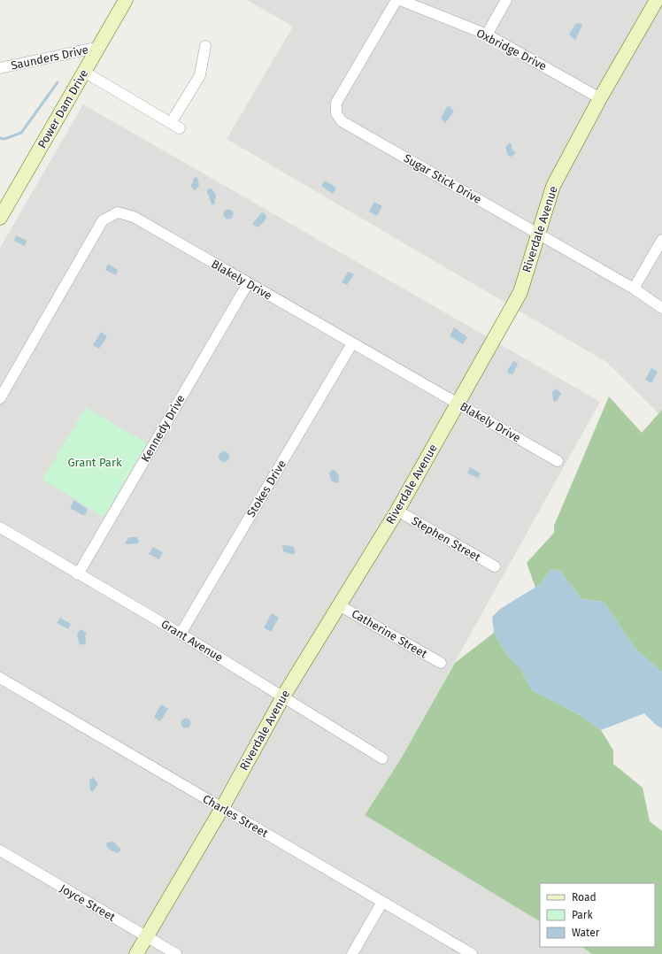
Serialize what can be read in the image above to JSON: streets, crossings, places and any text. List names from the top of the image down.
{
  "streets": {
    "street": [
      "Oxbridge Drive",
      "Saunders Drive",
      "Power Dam Drive",
      "Sugar Stick Drive",
      "Riverdale Avenue",
      "Blakely Drive",
      "Kennedy Drive",
      "Stokes Drive",
      "Stephen Street",
      "Catherine Street",
      "Grant Avenue",
      "Charles Street",
      "Joyce Street"
    ]
  },
  "crossings": [
    ["Oxbridge Drive", "Riverdale Avenue"],
    ["Saunders Drive", "Power Dam Drive"],
    ["Sugar Stick Drive", "Riverdale Avenue"],
    ["Riverdale Avenue", "Blakely Drive"],
    ["Riverdale Avenue", "Stephen Street"],
    ["Riverdale Avenue", "Catherine Street"],
    ["Riverdale Avenue", "Grant Avenue"],
    ["Riverdale Avenue", "Charles Street"],
    ["Riverdale Avenue", "Joyce Street"],
    ["Blakely Drive", "Kennedy Drive"],
    ["Blakely Drive", "Stokes Drive"],
    ["Kennedy Drive", "Grant Avenue"],
    ["Stokes Drive", "Grant Avenue"]
  ],
  "parks": ["Grant Park"],
  "legend": ["Road", "Park", "Water"]
}
